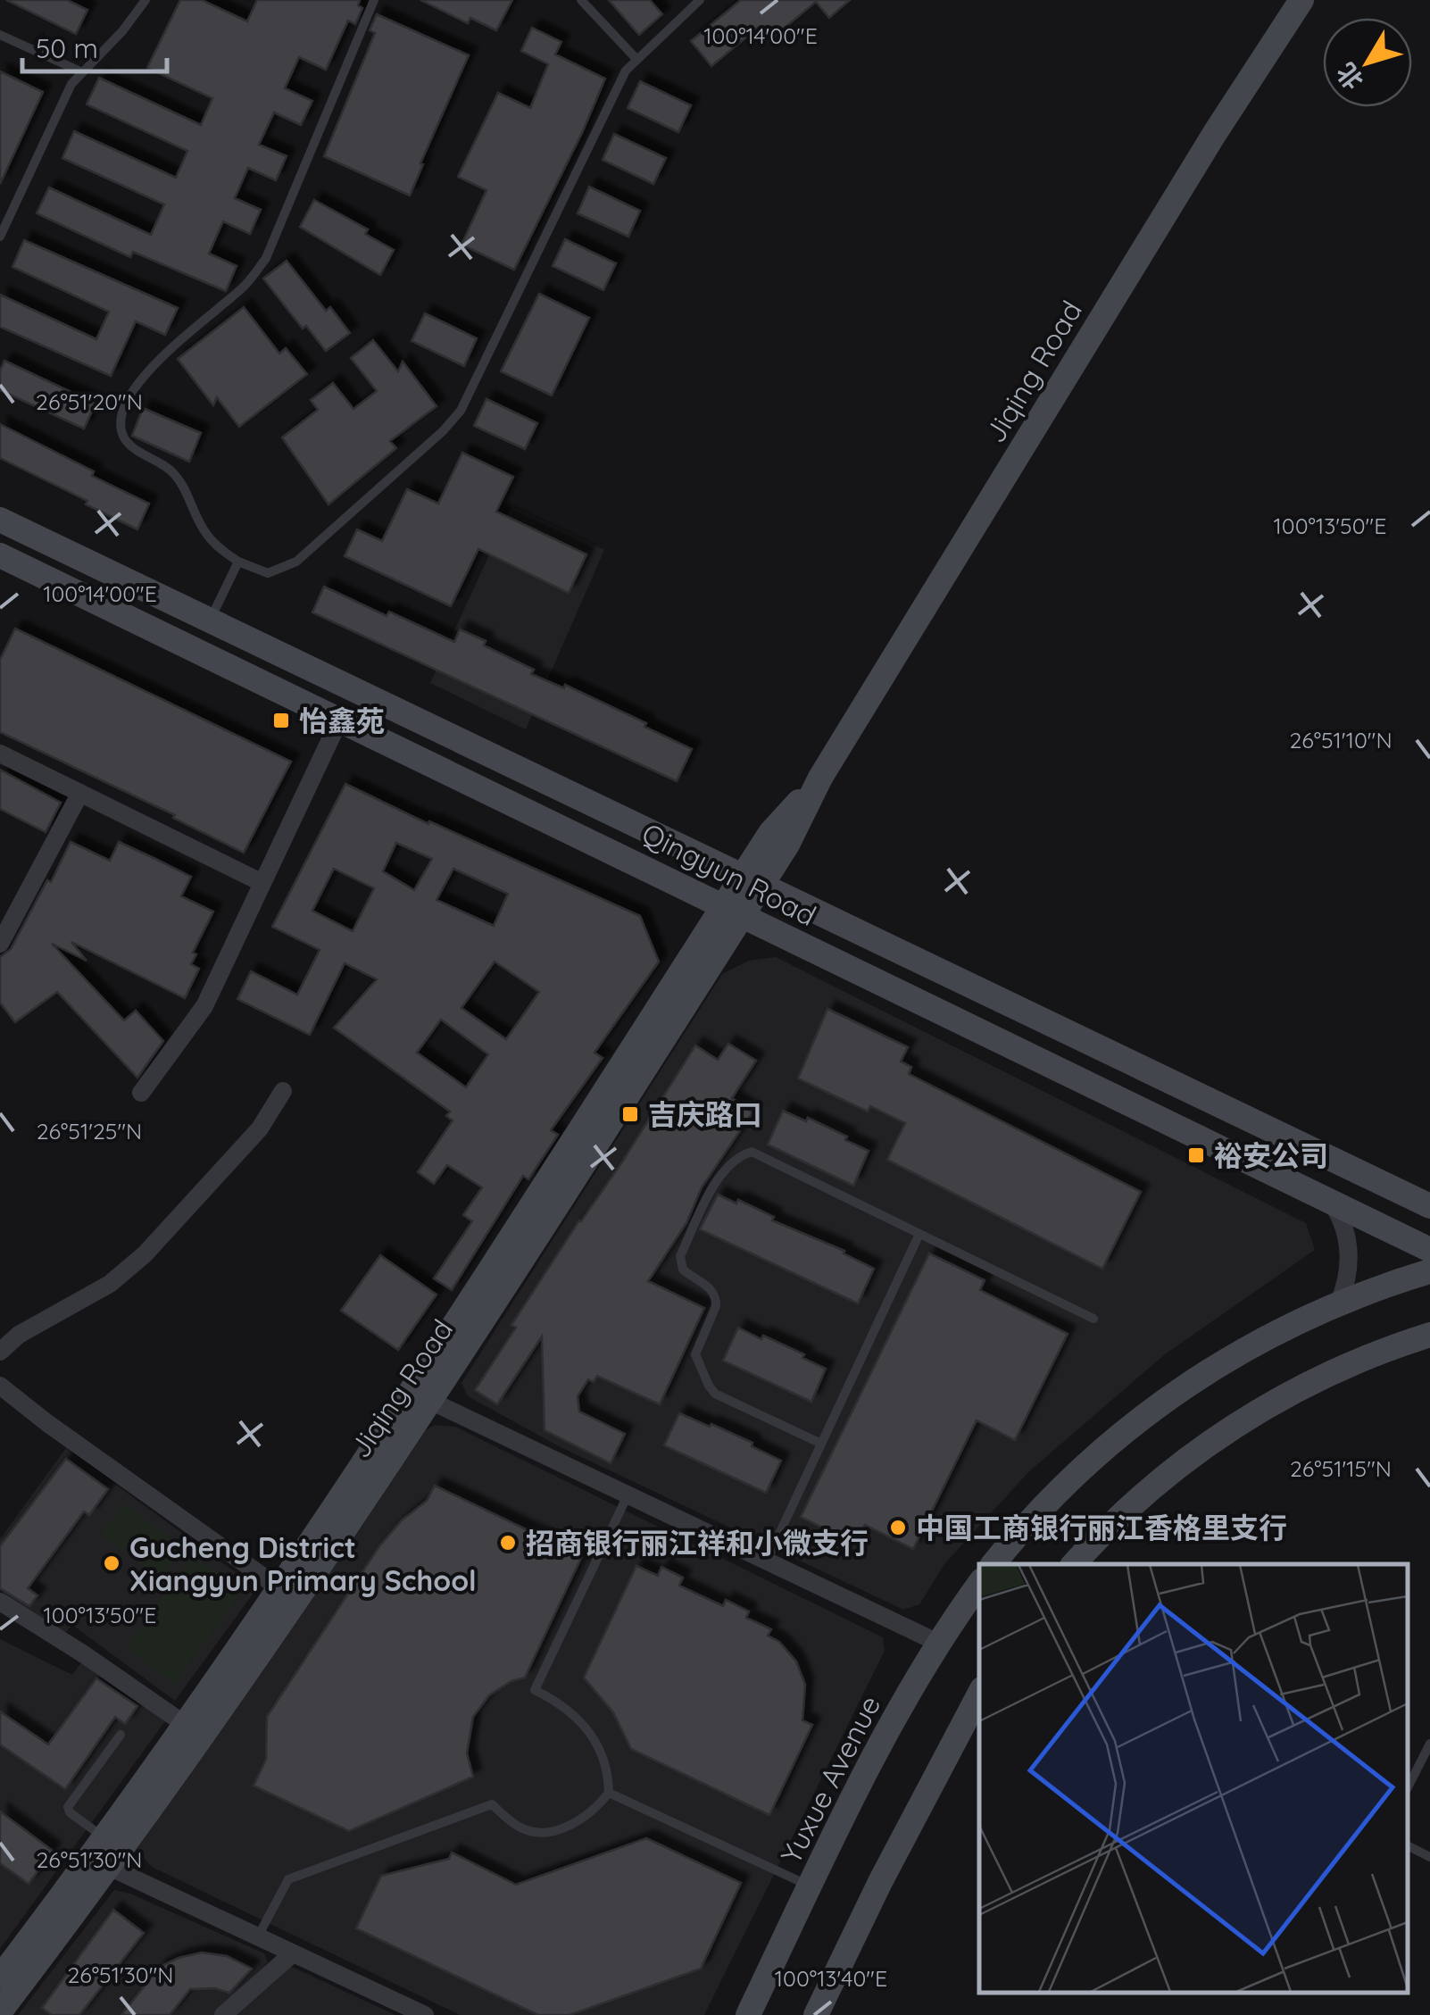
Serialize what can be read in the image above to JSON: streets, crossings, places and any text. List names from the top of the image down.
{
  "streets": {
    "main road": ["Jiqing Road", "Qingyun Road", "Yuxue Avenue"]
  },
  "crossings": [
    ["Jiqing Road", "Qingyun Road"]
  ],
  "places": {
    "transit": ["怡鑫苑", "吉庆路口", "裕安公司"],
    "other": ["中国工商银行丽江香格里支行", "招商银行丽江祥和小微支行", "Gucheng District Xiangyun Primary School"]
  },
  "scale_bar": "50 m",
  "north": "bottom left",
  "coordinates": [
    "100°14'00\"E",
    "26°51'20\"N",
    "100°13'50\"E",
    "26°51'10\"N",
    "26°51'25\"N",
    "26°51'15\"N",
    "26°51'30\"N",
    "100°13'40\"E"
  ]
}
